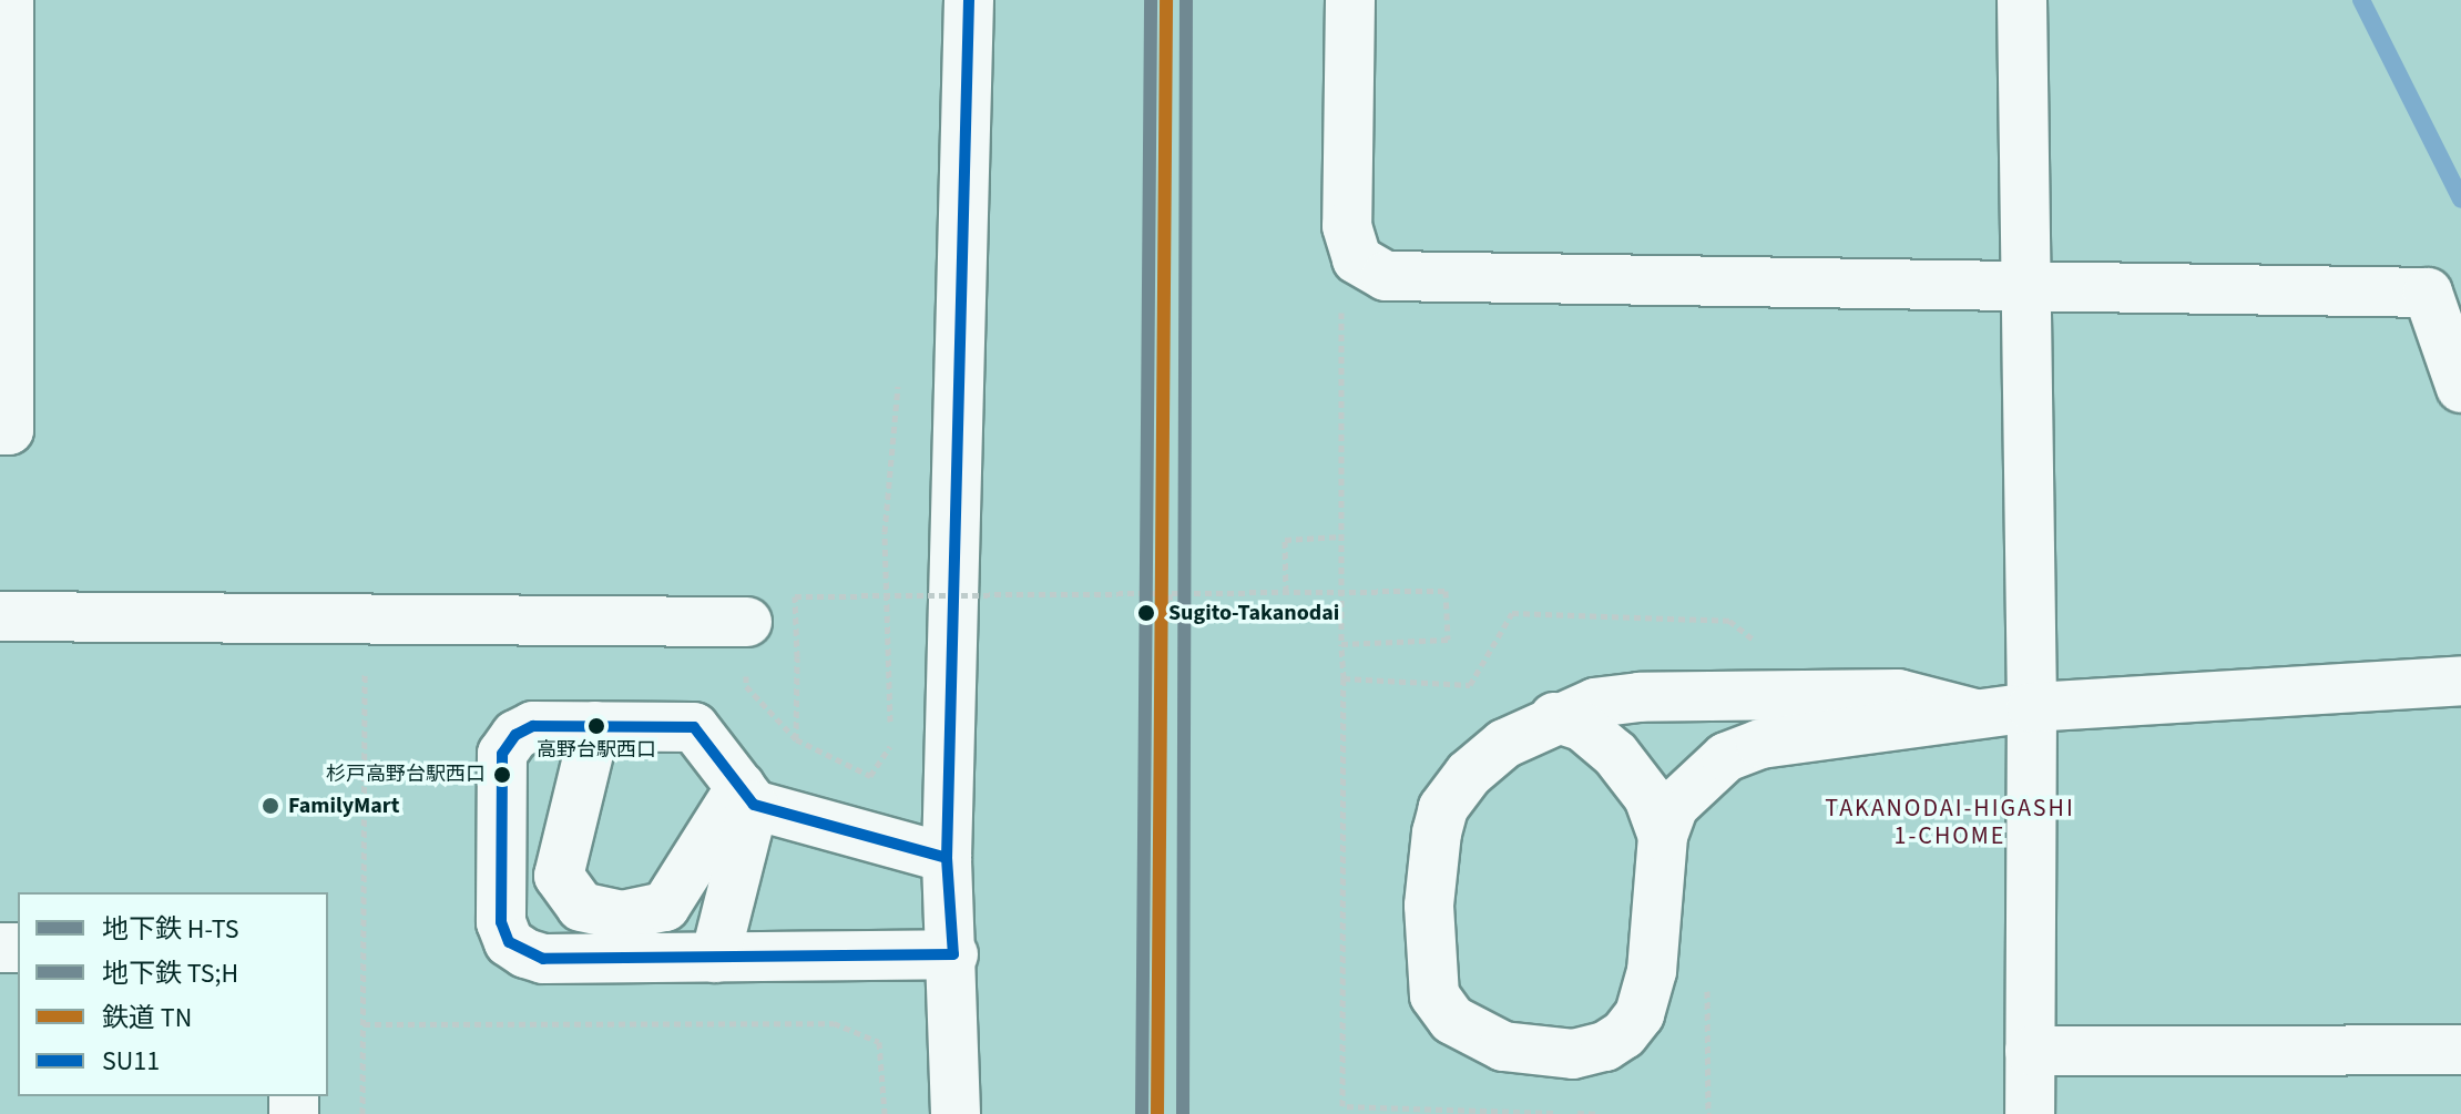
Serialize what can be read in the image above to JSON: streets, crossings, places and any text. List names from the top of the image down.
{
  "districts": ["TAKANODAI-HIGASHI 1-CHOME"],
  "places": [
    "Sugito-Takanodai",
    "高野台駅西口",
    "杉戸高野台駅西口",
    "FamilyMart"
  ],
  "lines": [
    "metro line H-TS",
    "metro line TS;H",
    "rail line TN",
    "transit line SU11"
  ],
  "legend": [
    "地下鉄 H-TS",
    "地下鉄 TS;H",
    "鉄道 TN",
    "SU11"
  ]
}
